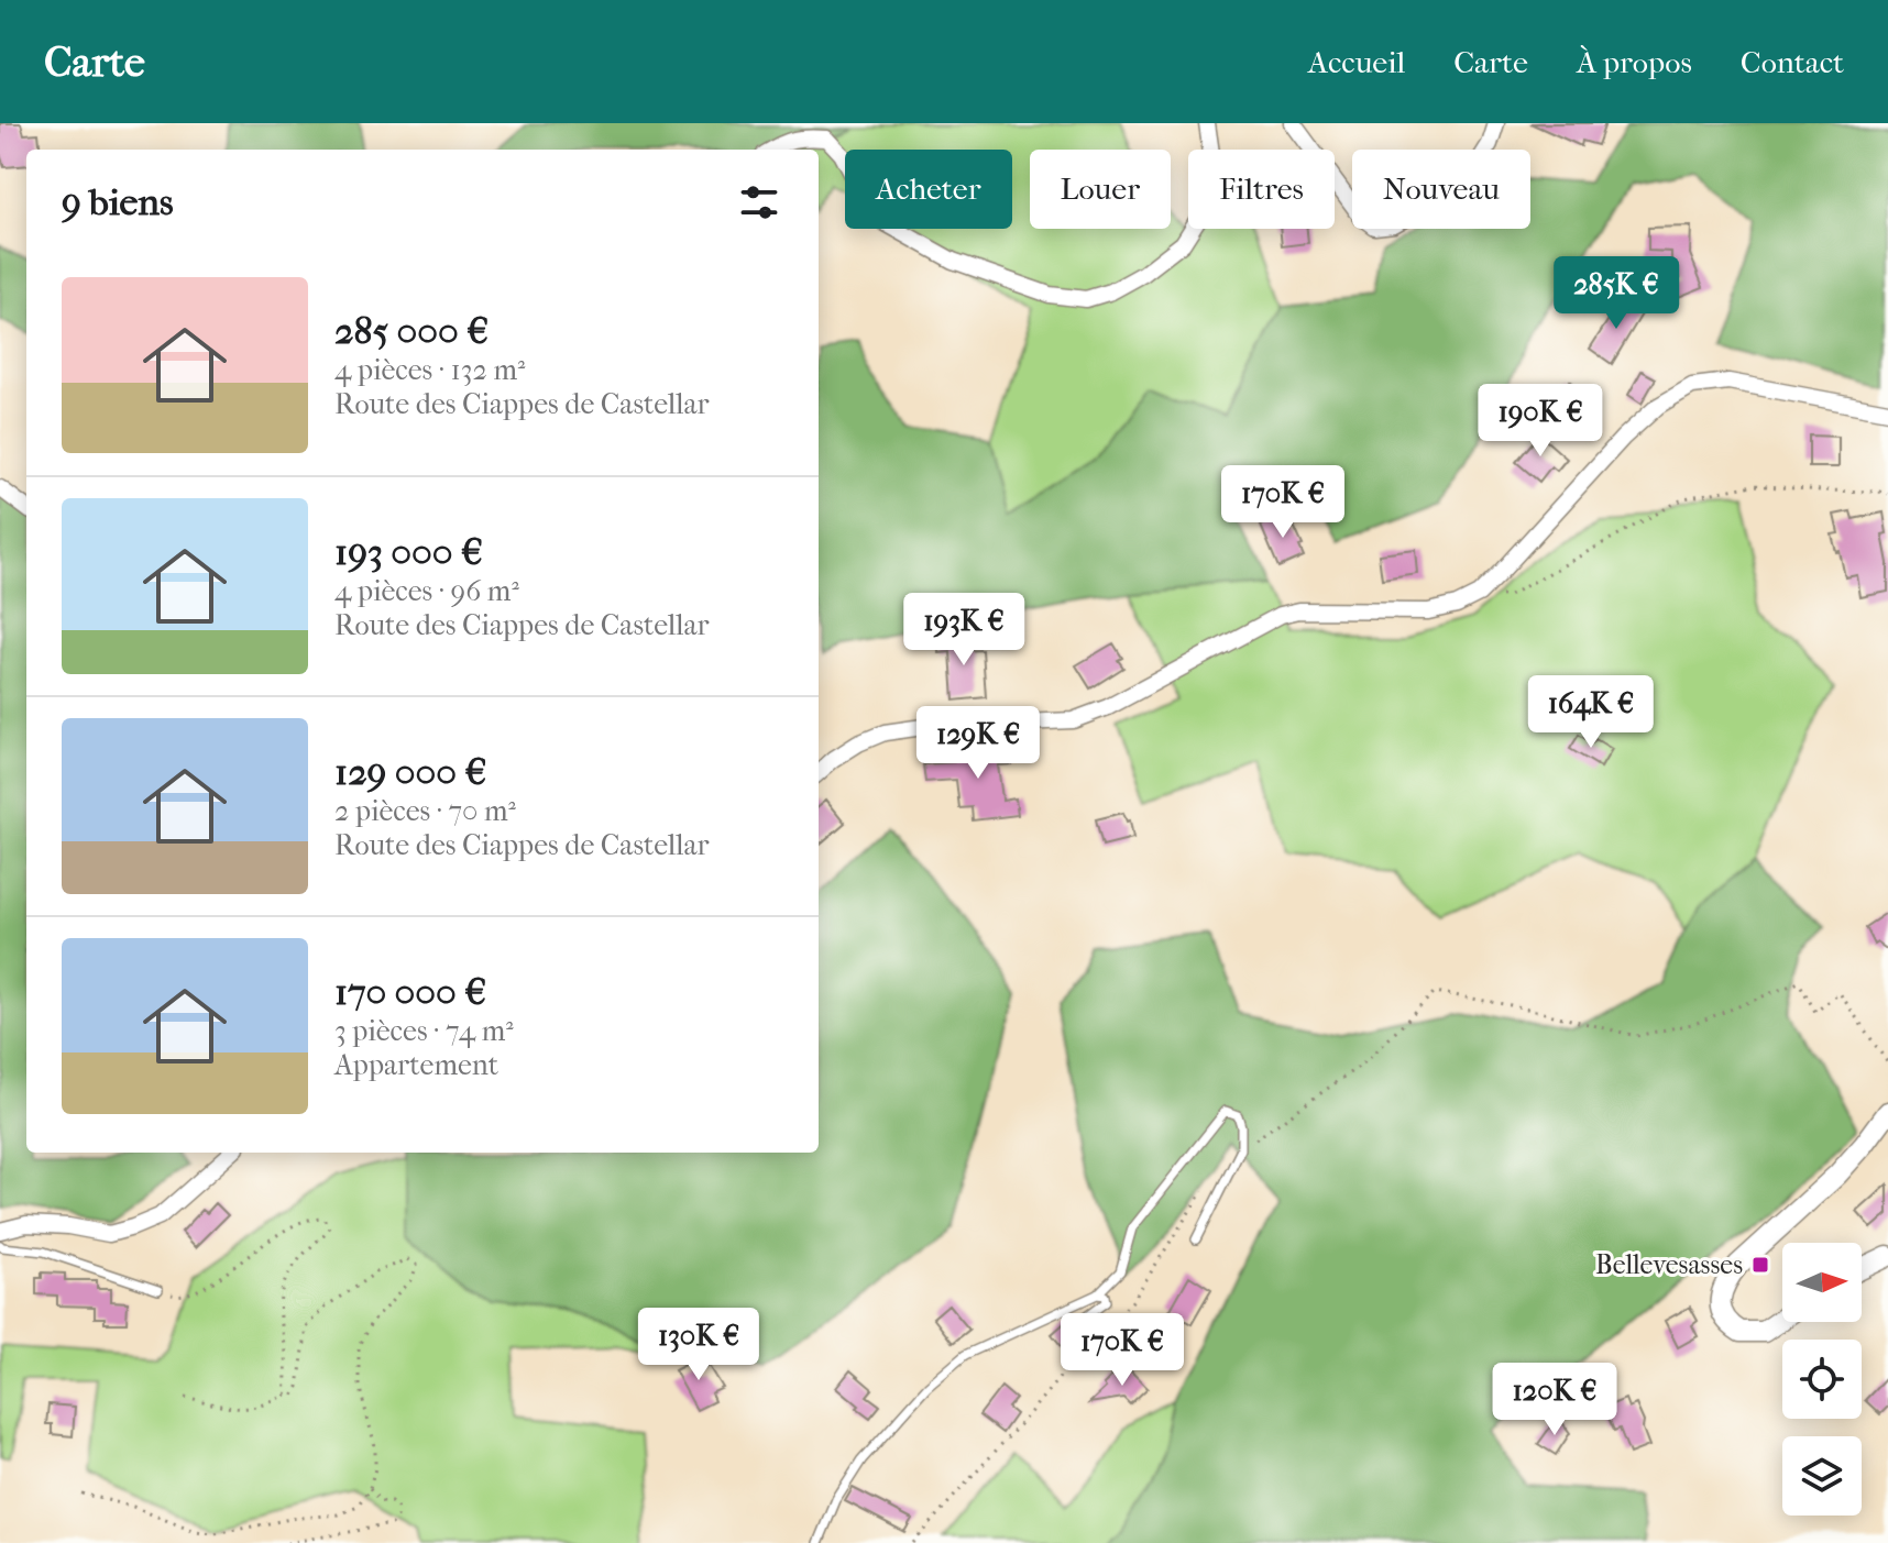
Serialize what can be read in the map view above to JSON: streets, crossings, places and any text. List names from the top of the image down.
{
  "places": {
    "transit": ["Bellevesasses"]
  },
  "north": "right",
  "page": {
    "header": "Carte",
    "nav": [
      "Accueil",
      "Carte",
      "À propos",
      "Contact"
    ],
    "chip": [
      "Acheter",
      "Louer",
      "Filtres",
      "Nouveau"
    ],
    "heading": "9 biens",
    "list": [
      {
        "name": "285 000 €",
        "note": "4 pièces · 132 m² · Route des Ciappes de Castellar"
      },
      {
        "name": "193 000 €",
        "note": "4 pièces · 96 m² · Route des Ciappes de Castellar"
      },
      {
        "name": "129 000 €",
        "note": "2 pièces · 70 m² · Route des Ciappes de Castellar"
      },
      {
        "name": "170 000 €",
        "note": "3 pièces · 74 m² · Appartement"
      }
    ],
    "price": [
      "285K €",
      "190K €",
      "170K €",
      "193K €",
      "164K €",
      "129K €",
      "130K €",
      "170K €",
      "120K €"
    ]
  }
}
